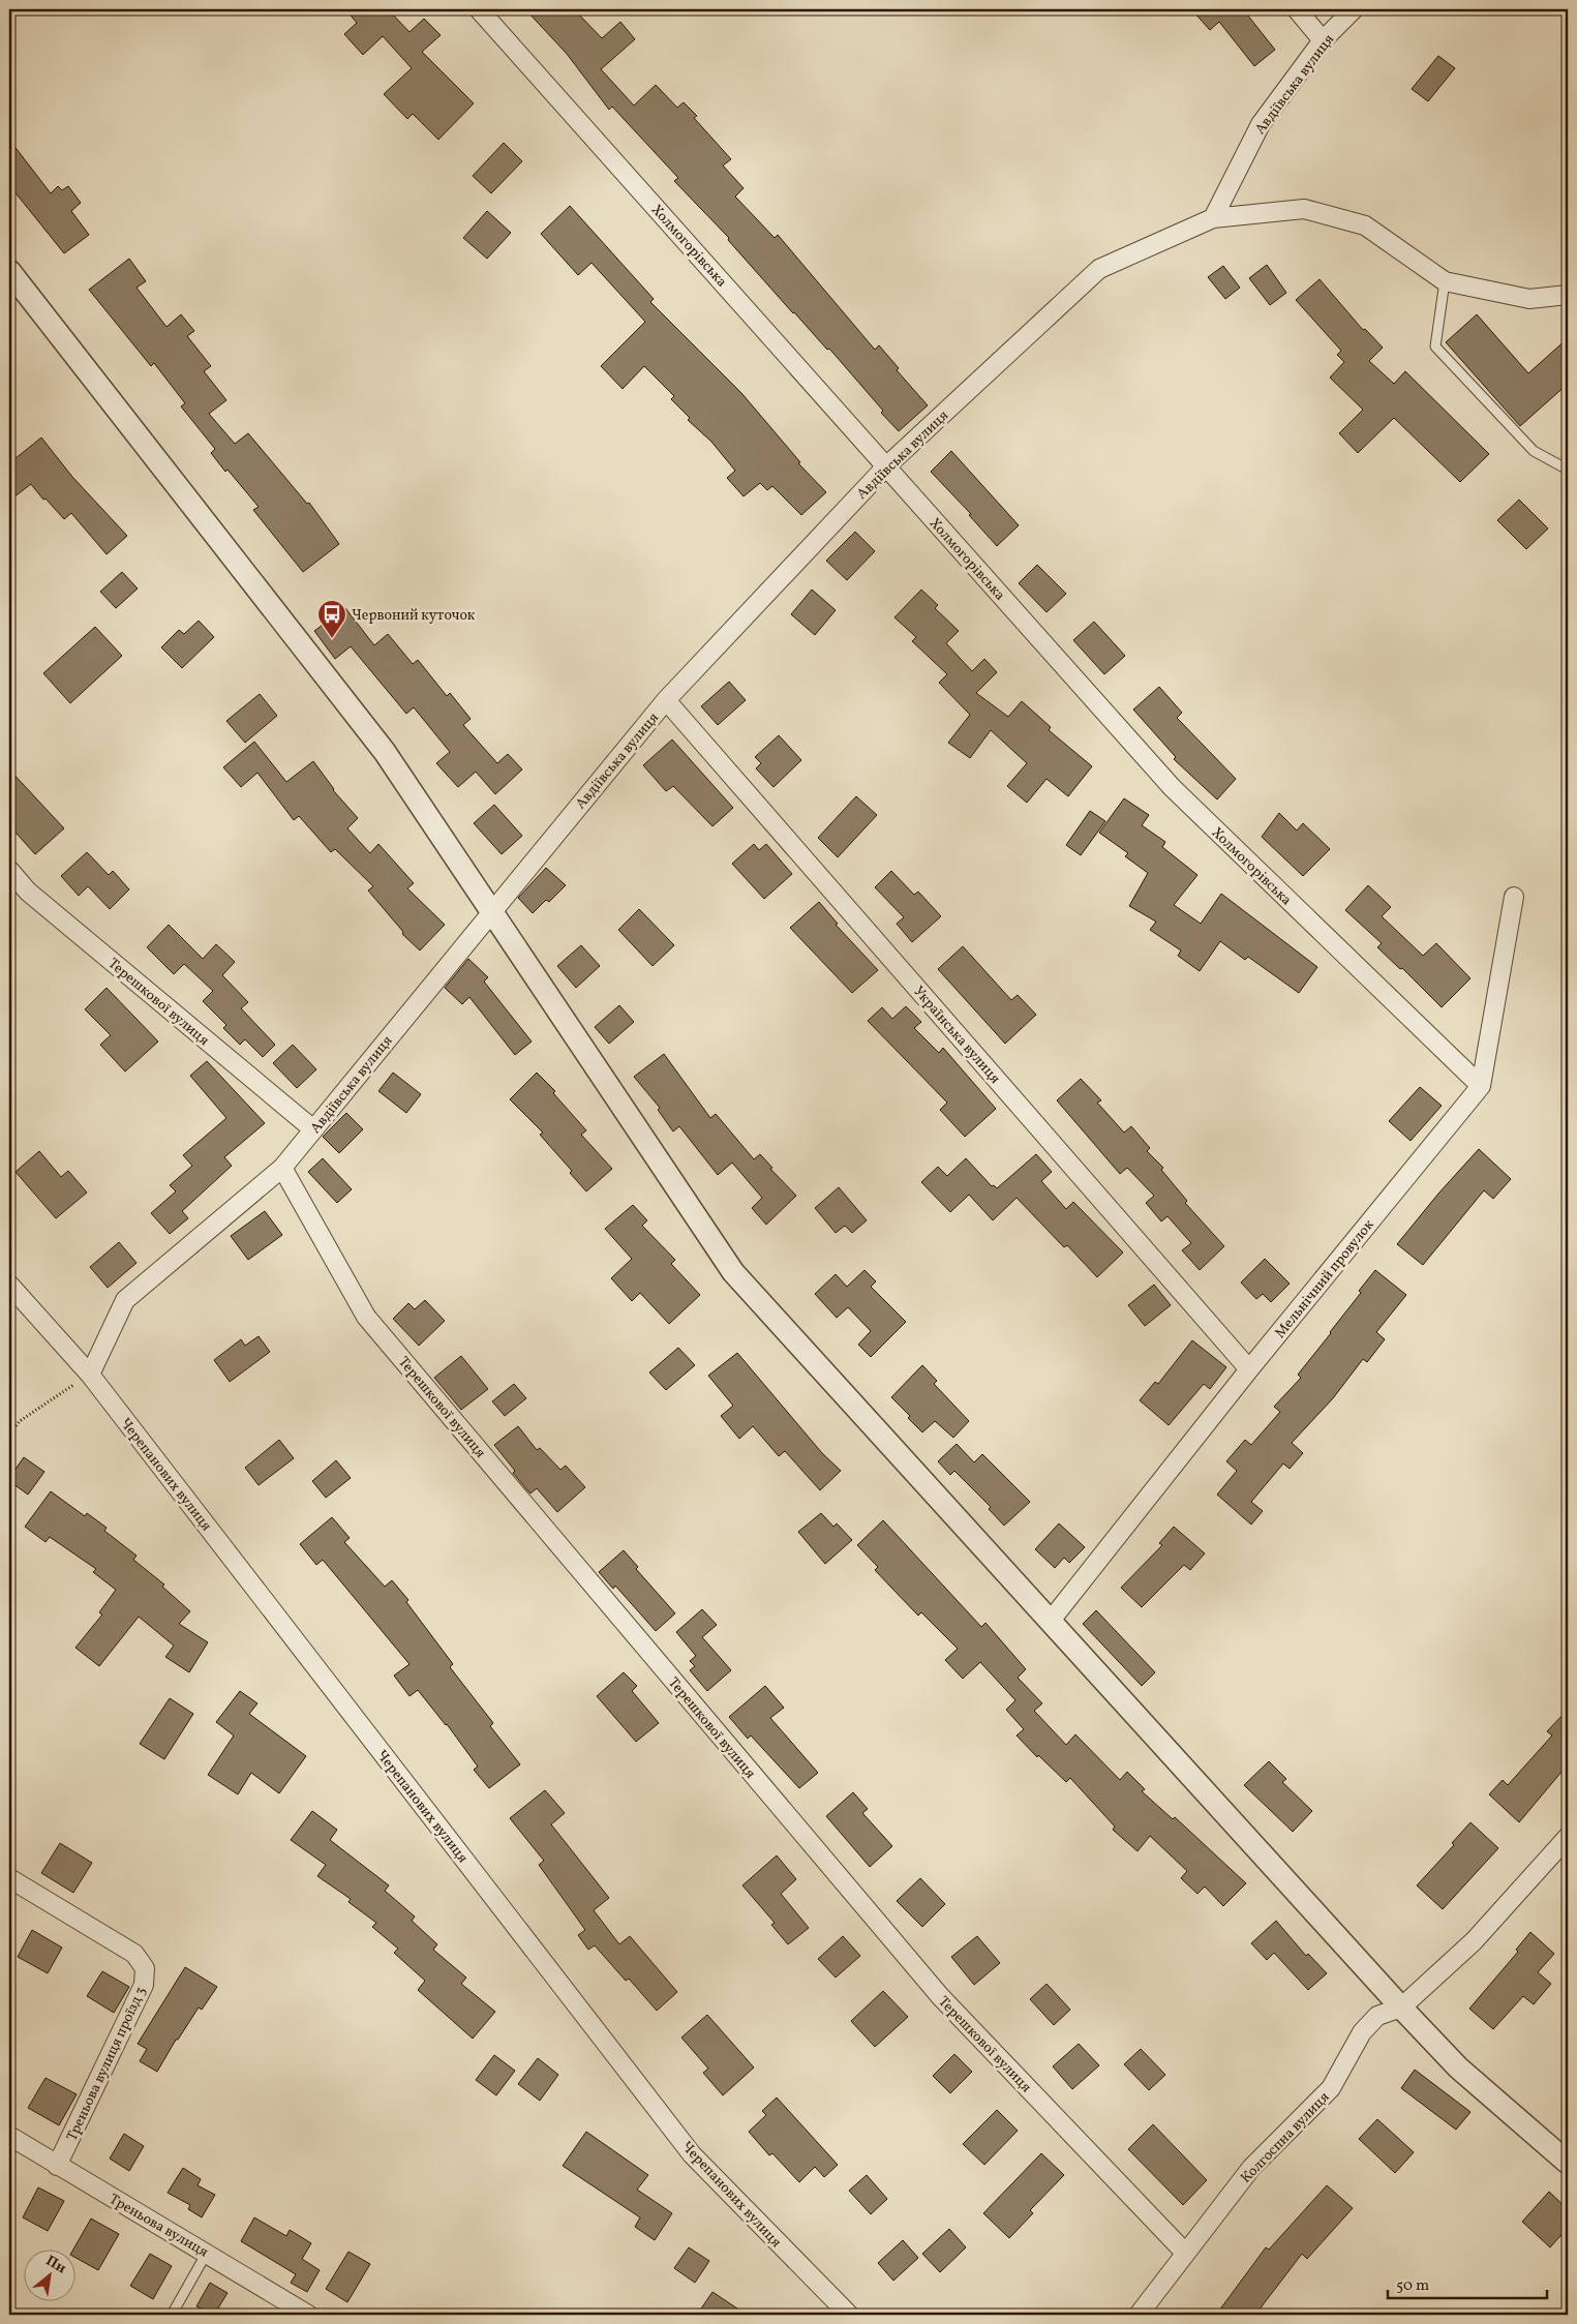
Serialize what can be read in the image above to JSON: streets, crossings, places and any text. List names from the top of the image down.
{
  "streets": {
    "street": [
      "Авдіївська вулиця",
      "Холмогорівська",
      "Терешкової вулиця",
      "Українська вулиця",
      "Мельнiчний провулок",
      "Черепанових вулиця",
      "Треньова вулиця проїзд 3",
      "Колгоспна вулиця",
      "Треньова вулиця"
    ]
  },
  "crossings": [
    ["Авдіївська вулиця", "Холмогорівська"],
    ["Авдіївська вулиця", "Терешкової вулиця"],
    ["Авдіївська вулиця", "Українська вулиця"],
    ["Авдіївська вулиця", "Черепанових вулиця"],
    ["Холмогорівська", "Мельнiчний провулок"],
    ["Терешкової вулиця", "Колгоспна вулиця"],
    ["Українська вулиця", "Мельнiчний провулок"],
    ["Треньова вулиця проїзд 3", "Треньова вулиця"]
  ],
  "places": {
    "bus stop": ["Червоний куточок"]
  },
  "scale_bar": "50 m",
  "north": "top right"
}
